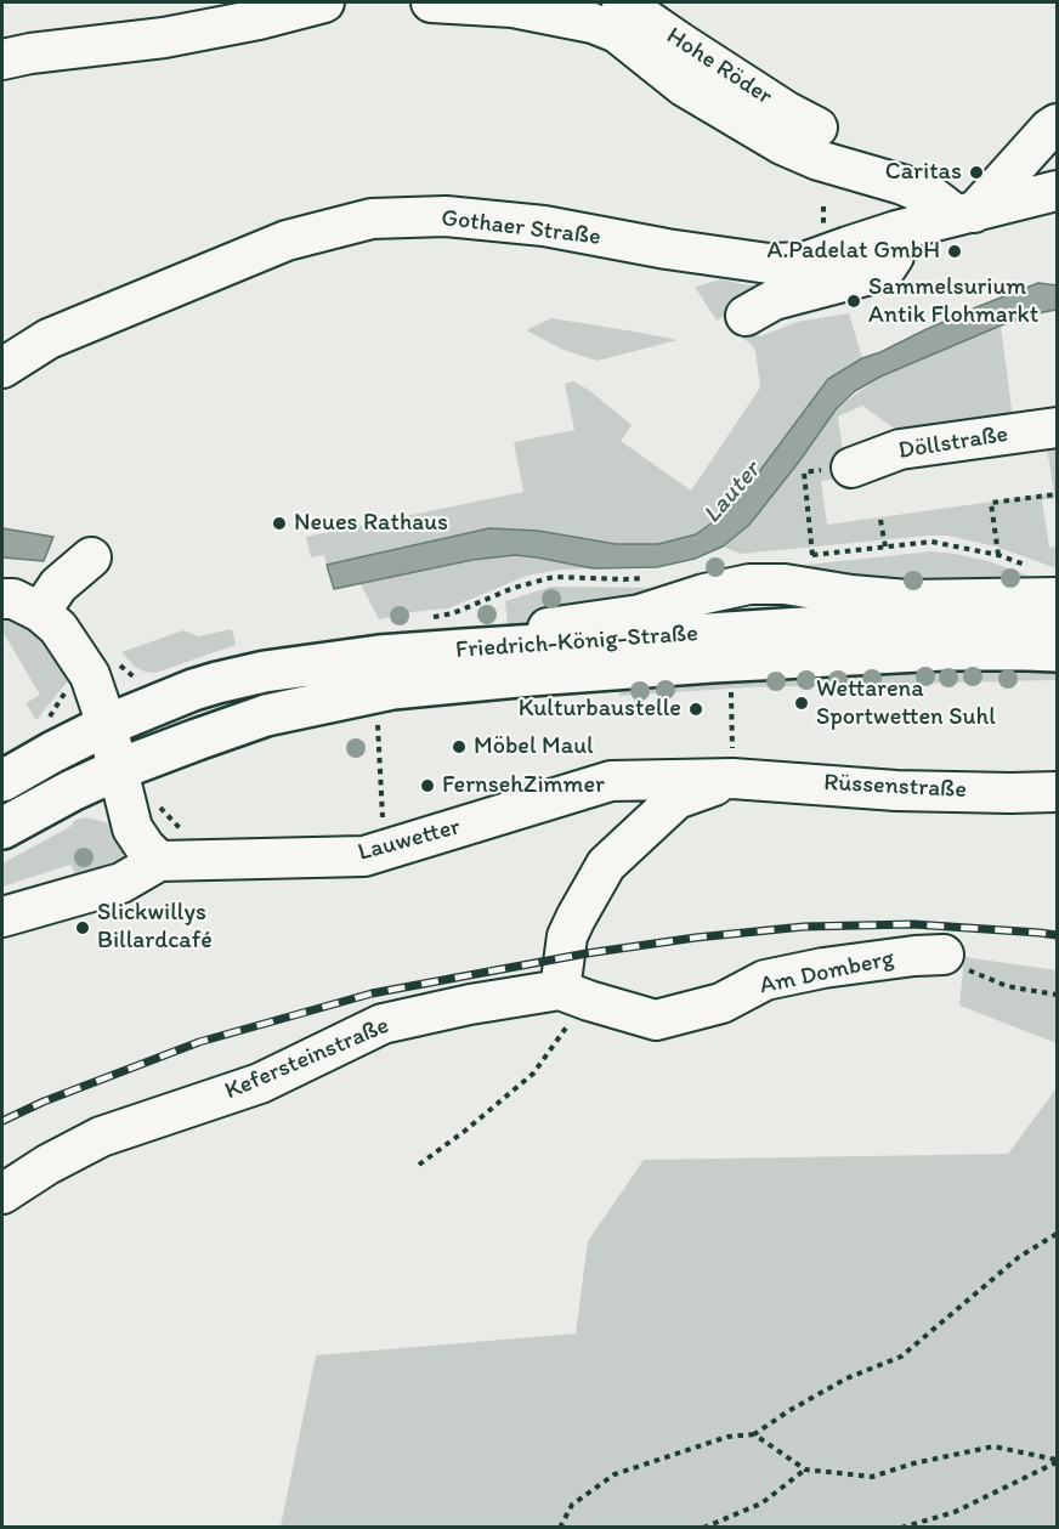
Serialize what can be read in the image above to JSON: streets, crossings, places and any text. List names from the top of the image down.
{
  "streets": {
    "main road": ["Friedrich-König-Straße"],
    "street": [
      "Hohe Röder",
      "Gothaer Straße",
      "Döllstraße",
      "Rüssenstraße",
      "Lauwetter",
      "Am Domberg",
      "Kefersteinstraße"
    ]
  },
  "crossings": [
    ["Rüssenstraße", "Lauwetter"],
    ["Am Domberg", "Kefersteinstraße"]
  ],
  "water": ["Lauter"],
  "places": [
    "Caritas",
    "A.Padelat GmbH",
    "Sammelsurium Antik Flohmarkt",
    "Neues Rathaus",
    "Wettarena Sportwetten Suhl",
    "Kulturbaustelle",
    "Möbel Maul",
    "FernsehZimmer",
    "Slickwillys Billardcafé"
  ]
}
